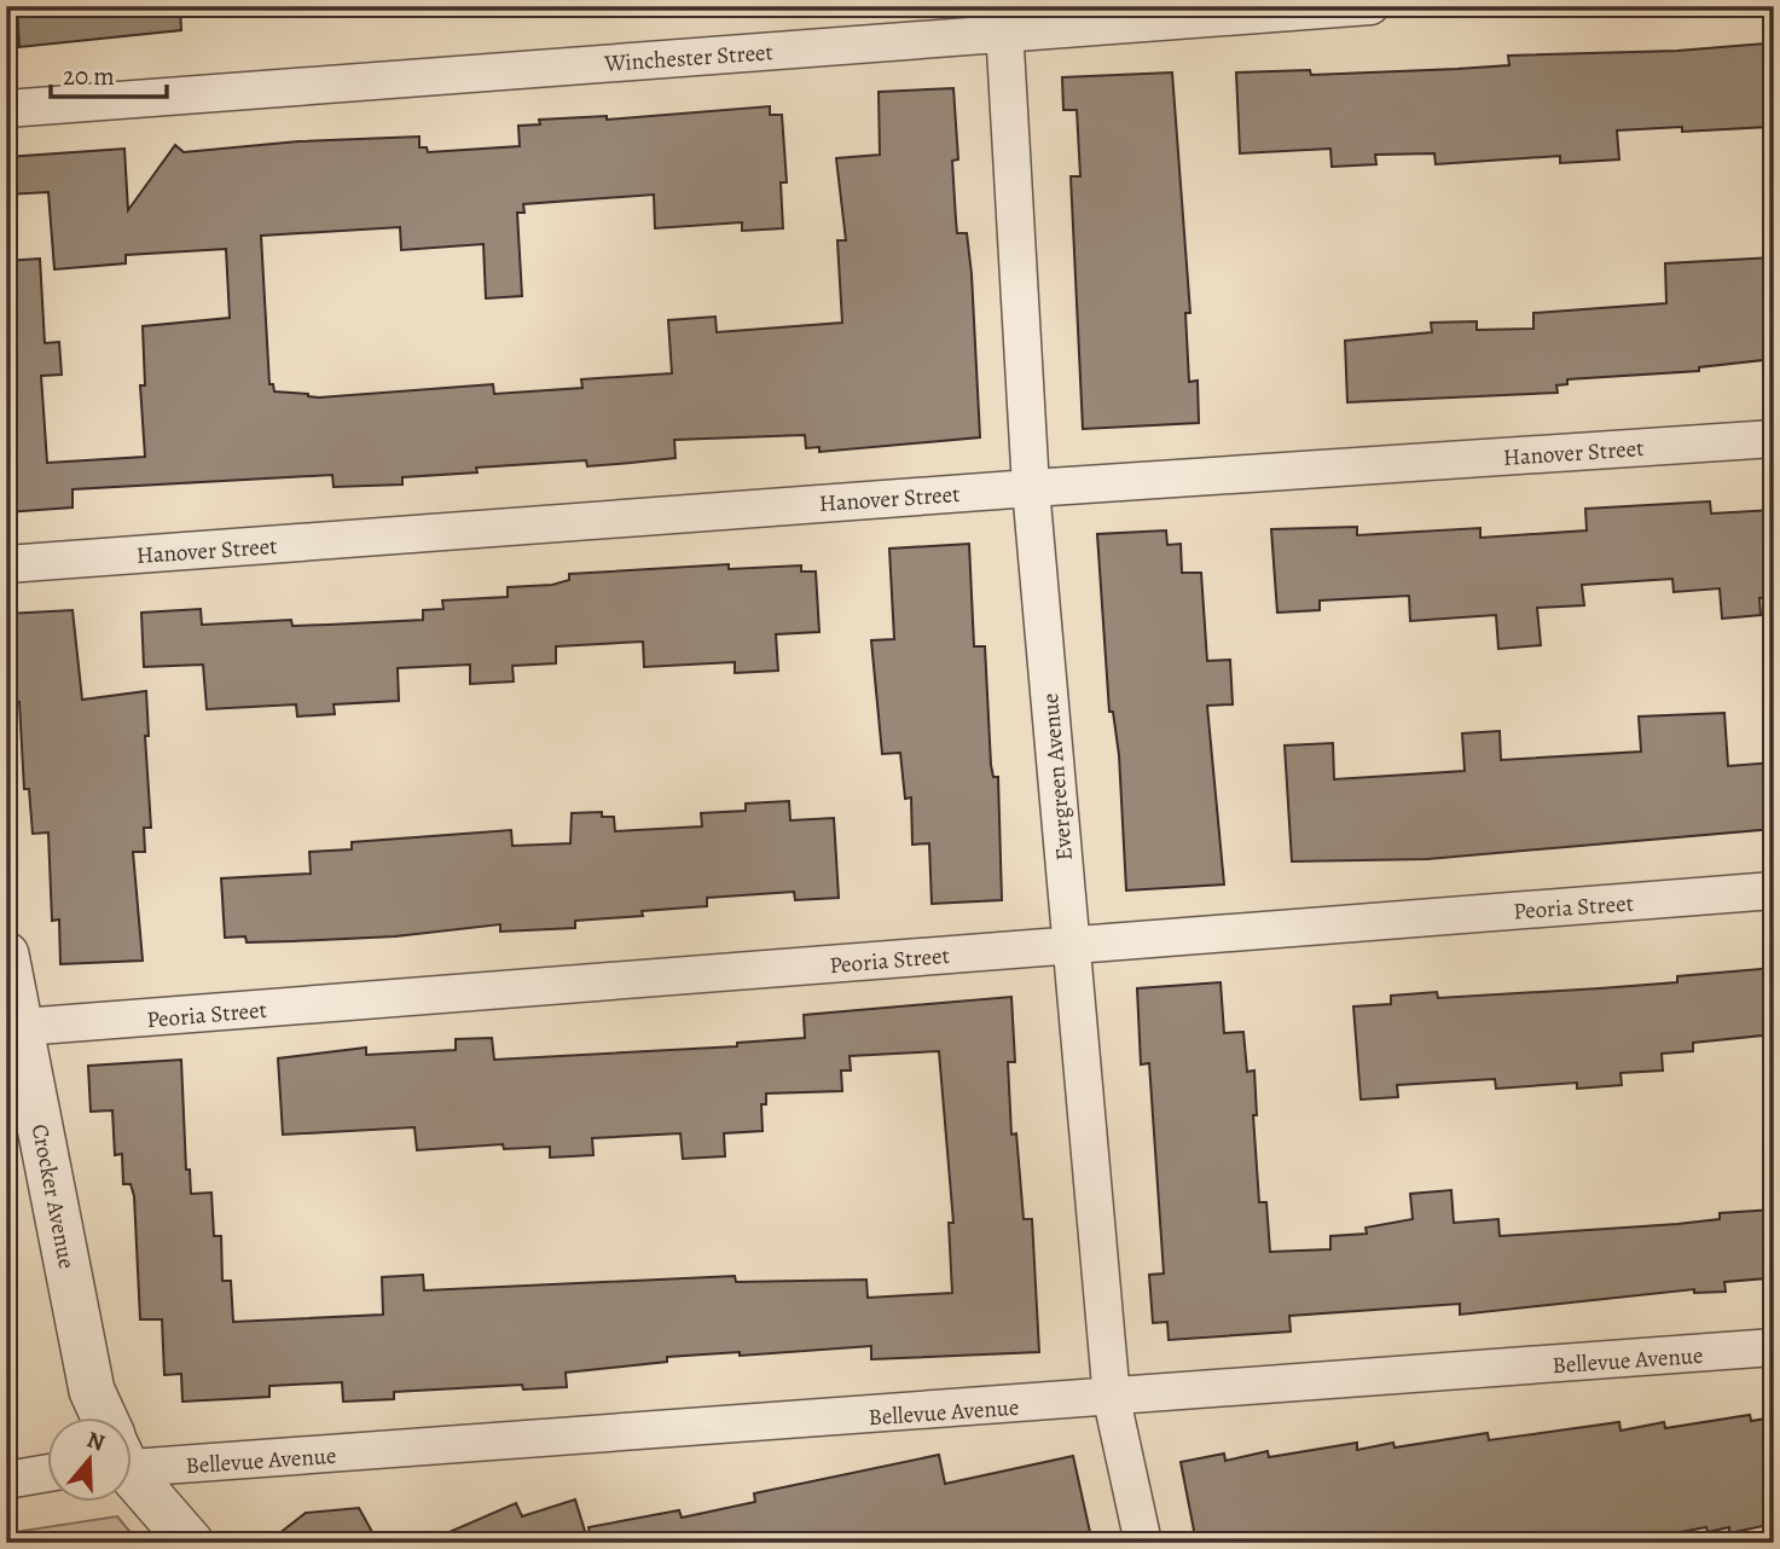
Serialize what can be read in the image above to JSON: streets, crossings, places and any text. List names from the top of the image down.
{
  "streets": {
    "street": [
      "Winchester Street",
      "Hanover Street",
      "Evergreen Avenue",
      "Peoria Street",
      "Crocker Avenue",
      "Bellevue Avenue"
    ]
  },
  "crossings": [
    ["Winchester Street", "Evergreen Avenue"],
    ["Hanover Street", "Evergreen Avenue"],
    ["Evergreen Avenue", "Peoria Street"],
    ["Evergreen Avenue", "Bellevue Avenue"],
    ["Peoria Street", "Crocker Avenue"]
  ],
  "scale_bar": "20 m",
  "north": "top"
}
